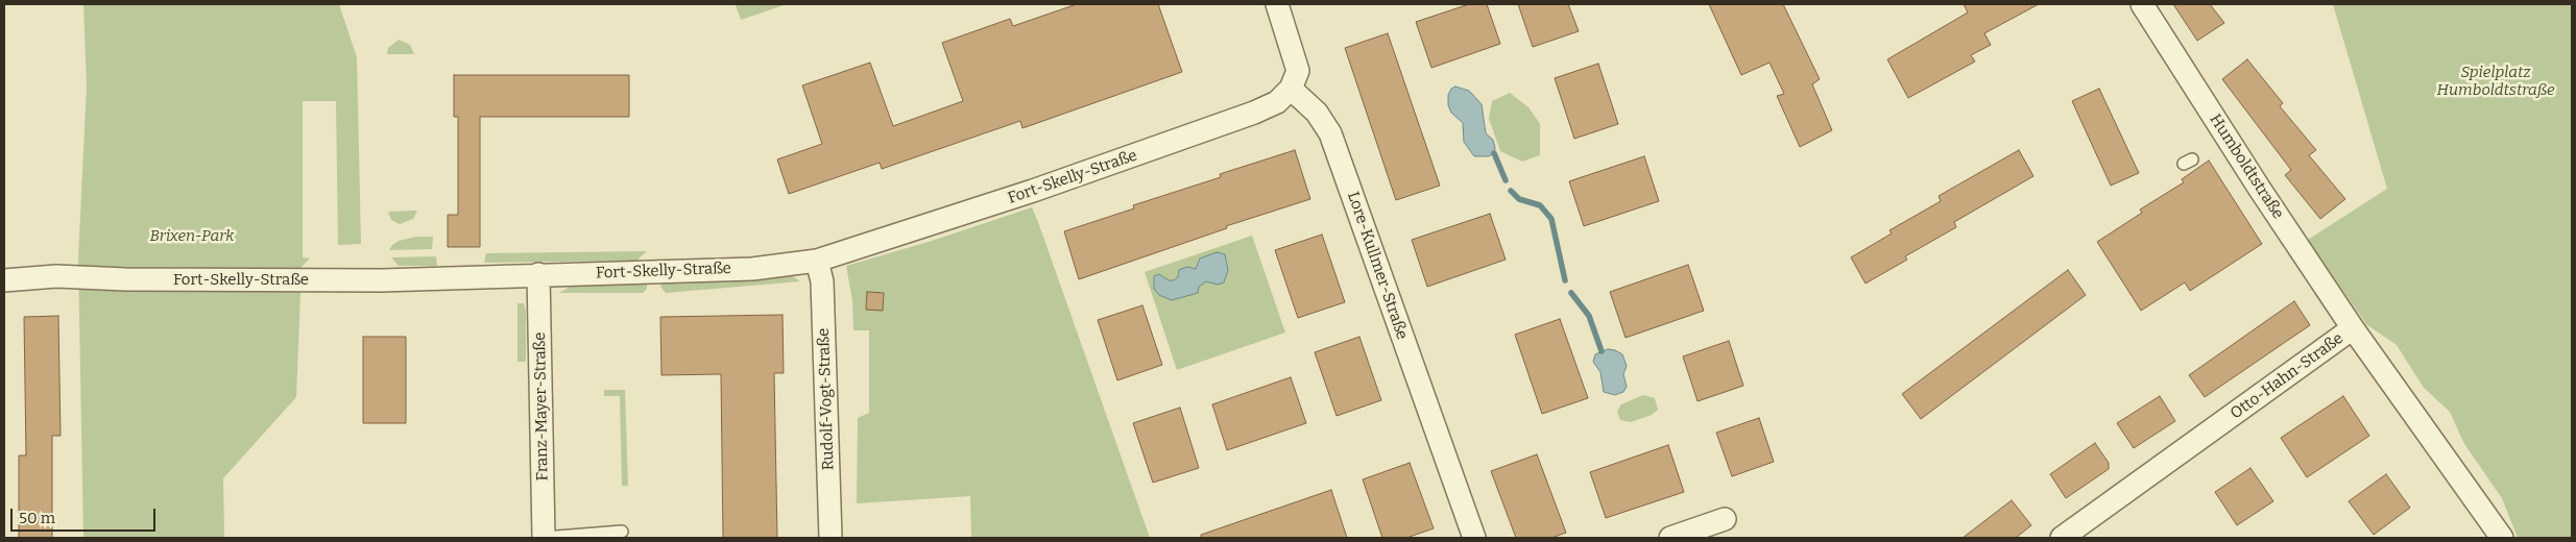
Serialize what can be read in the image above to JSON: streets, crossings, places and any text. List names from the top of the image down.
{
  "streets": {
    "street": [
      "Humboldtstraße",
      "Fort-Skelly-Straße",
      "Lore-Kullmer-Straße",
      "Otto-Hahn-Straße",
      "Rudolf-Vogt-Straße",
      "Franz-Mayer-Straße"
    ]
  },
  "crossings": [
    ["Humboldtstraße", "Otto-Hahn-Straße"],
    ["Fort-Skelly-Straße", "Lore-Kullmer-Straße"],
    ["Fort-Skelly-Straße", "Rudolf-Vogt-Straße"],
    ["Fort-Skelly-Straße", "Franz-Mayer-Straße"]
  ],
  "parks": ["Spielplatz Humboldtstraße", "Brixen-Park"],
  "scale_bar": "50 m"
}
